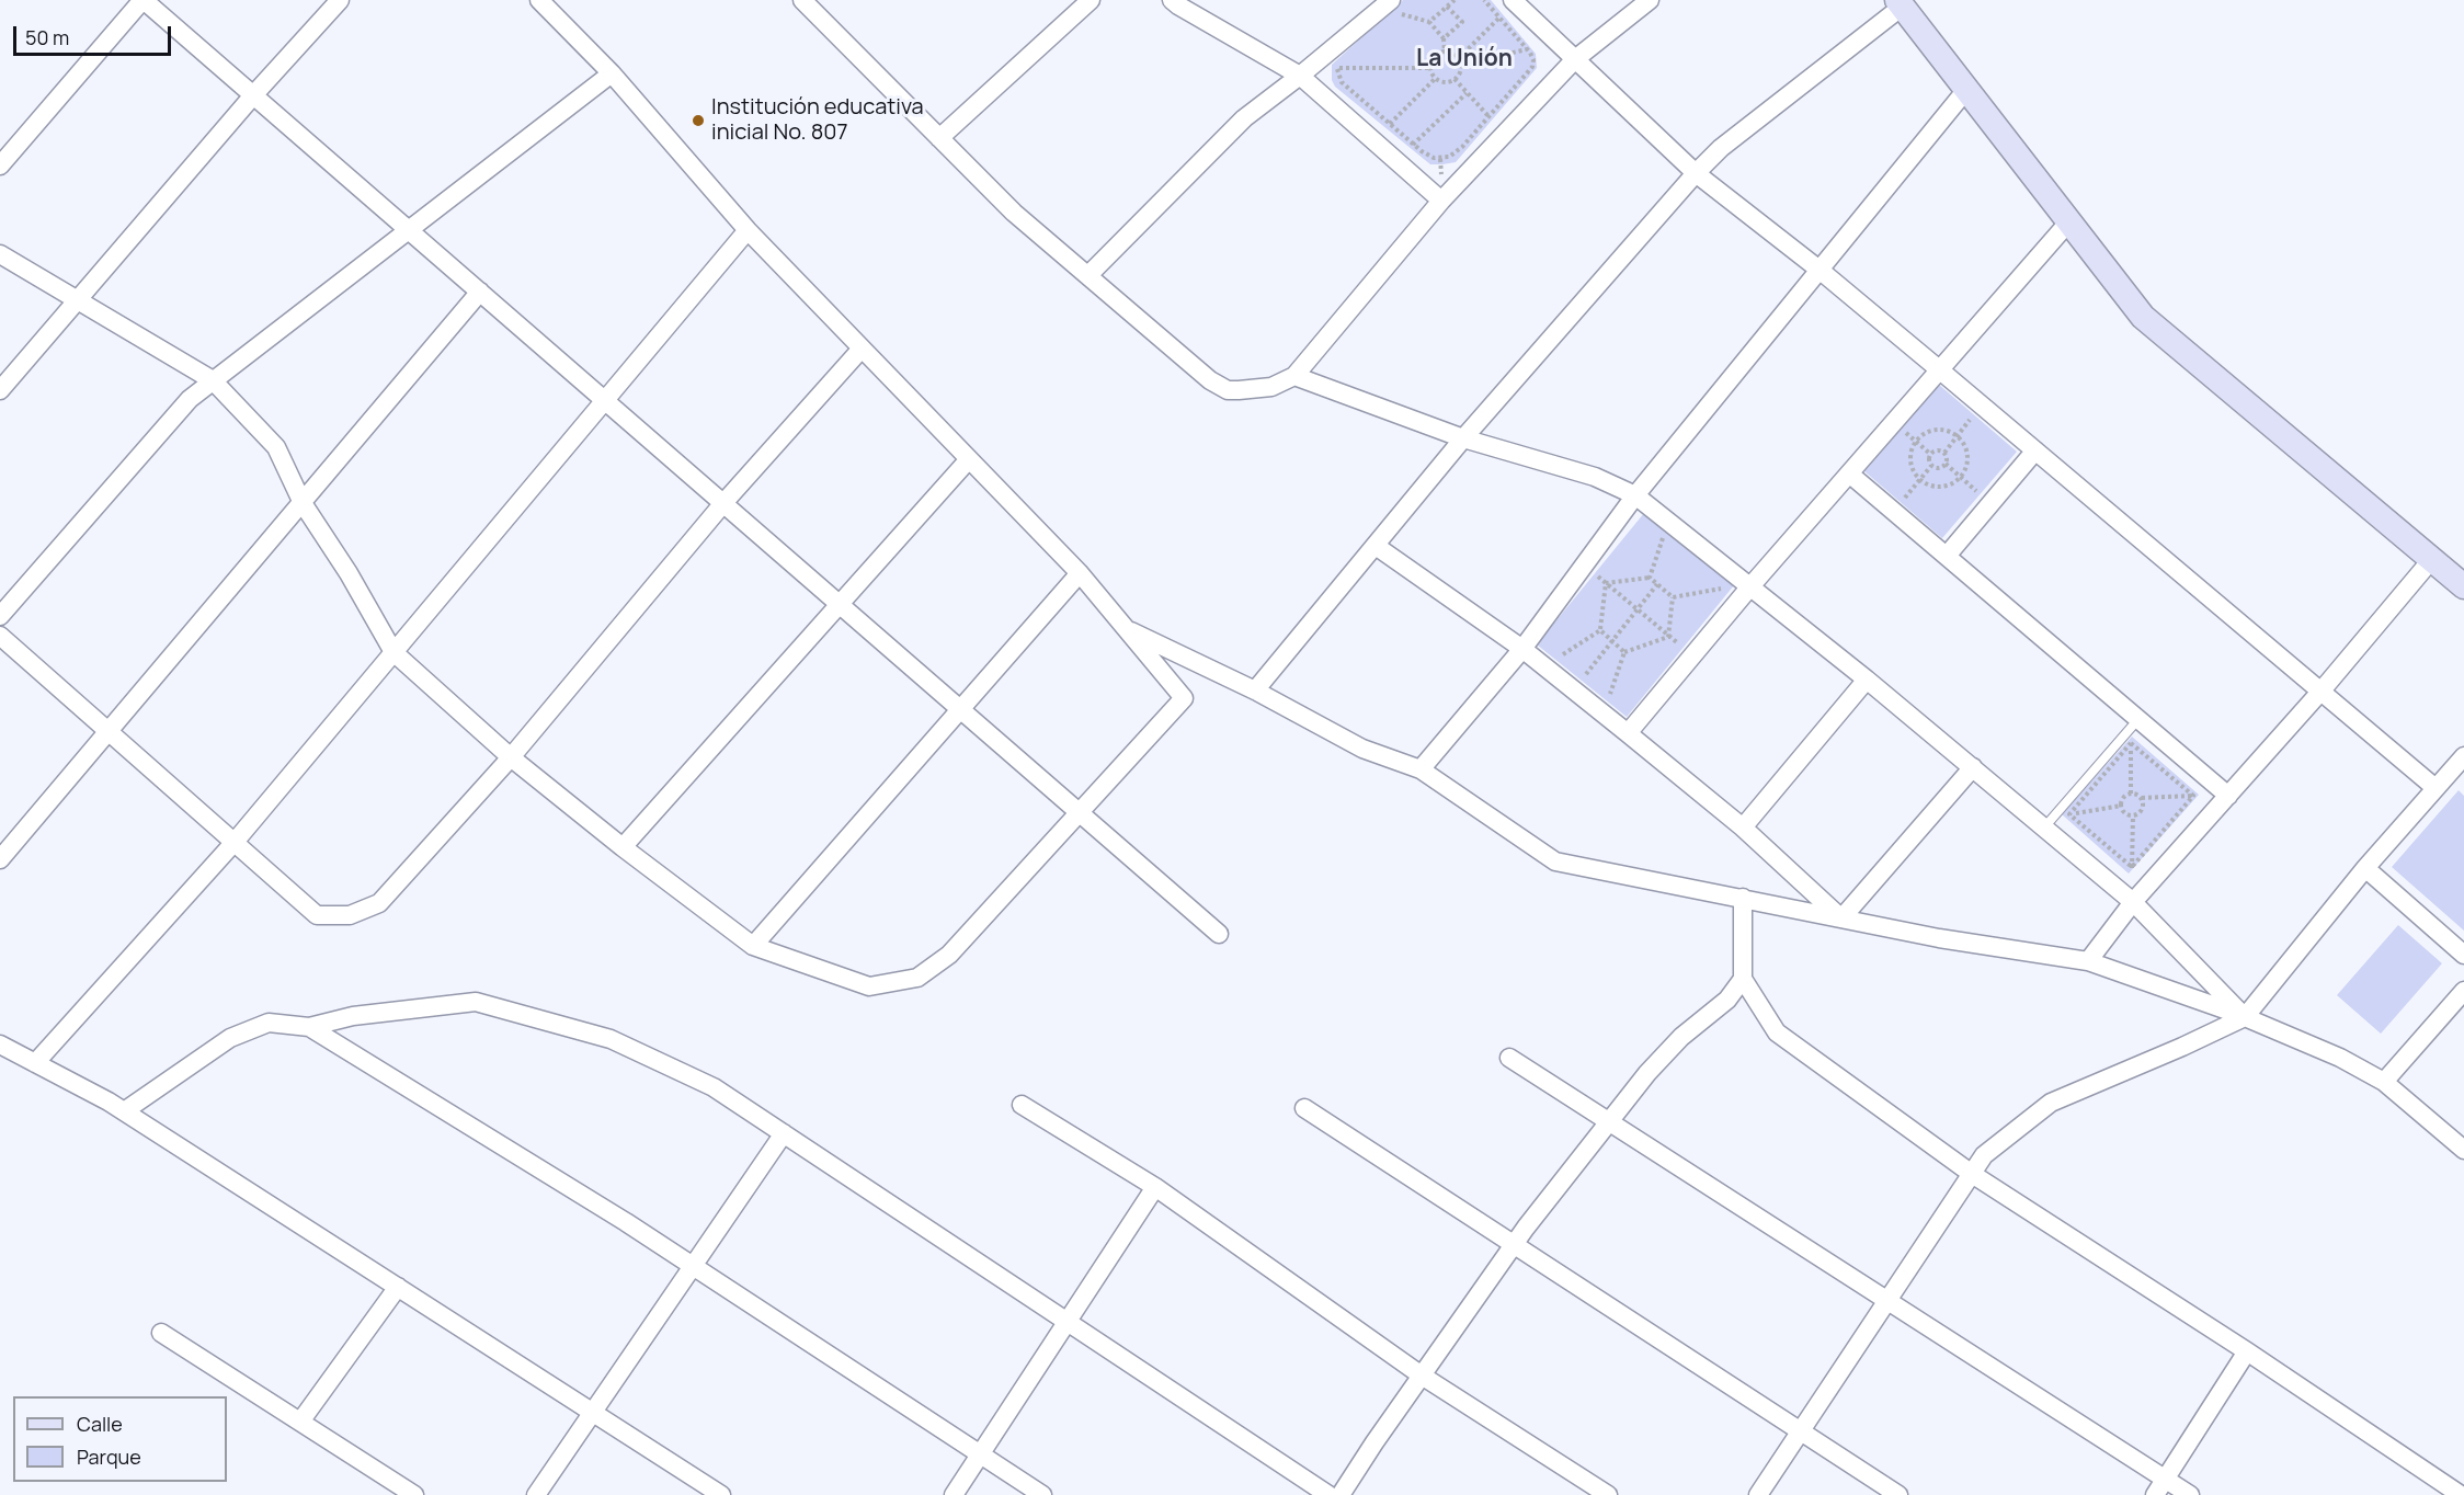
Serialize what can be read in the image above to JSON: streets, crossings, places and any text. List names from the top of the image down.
{
  "districts": ["La Unión"],
  "places": ["Institución educativa inicial No. 807"],
  "legend": ["Calle", "Parque"],
  "scale_bar": "50 m"
}
